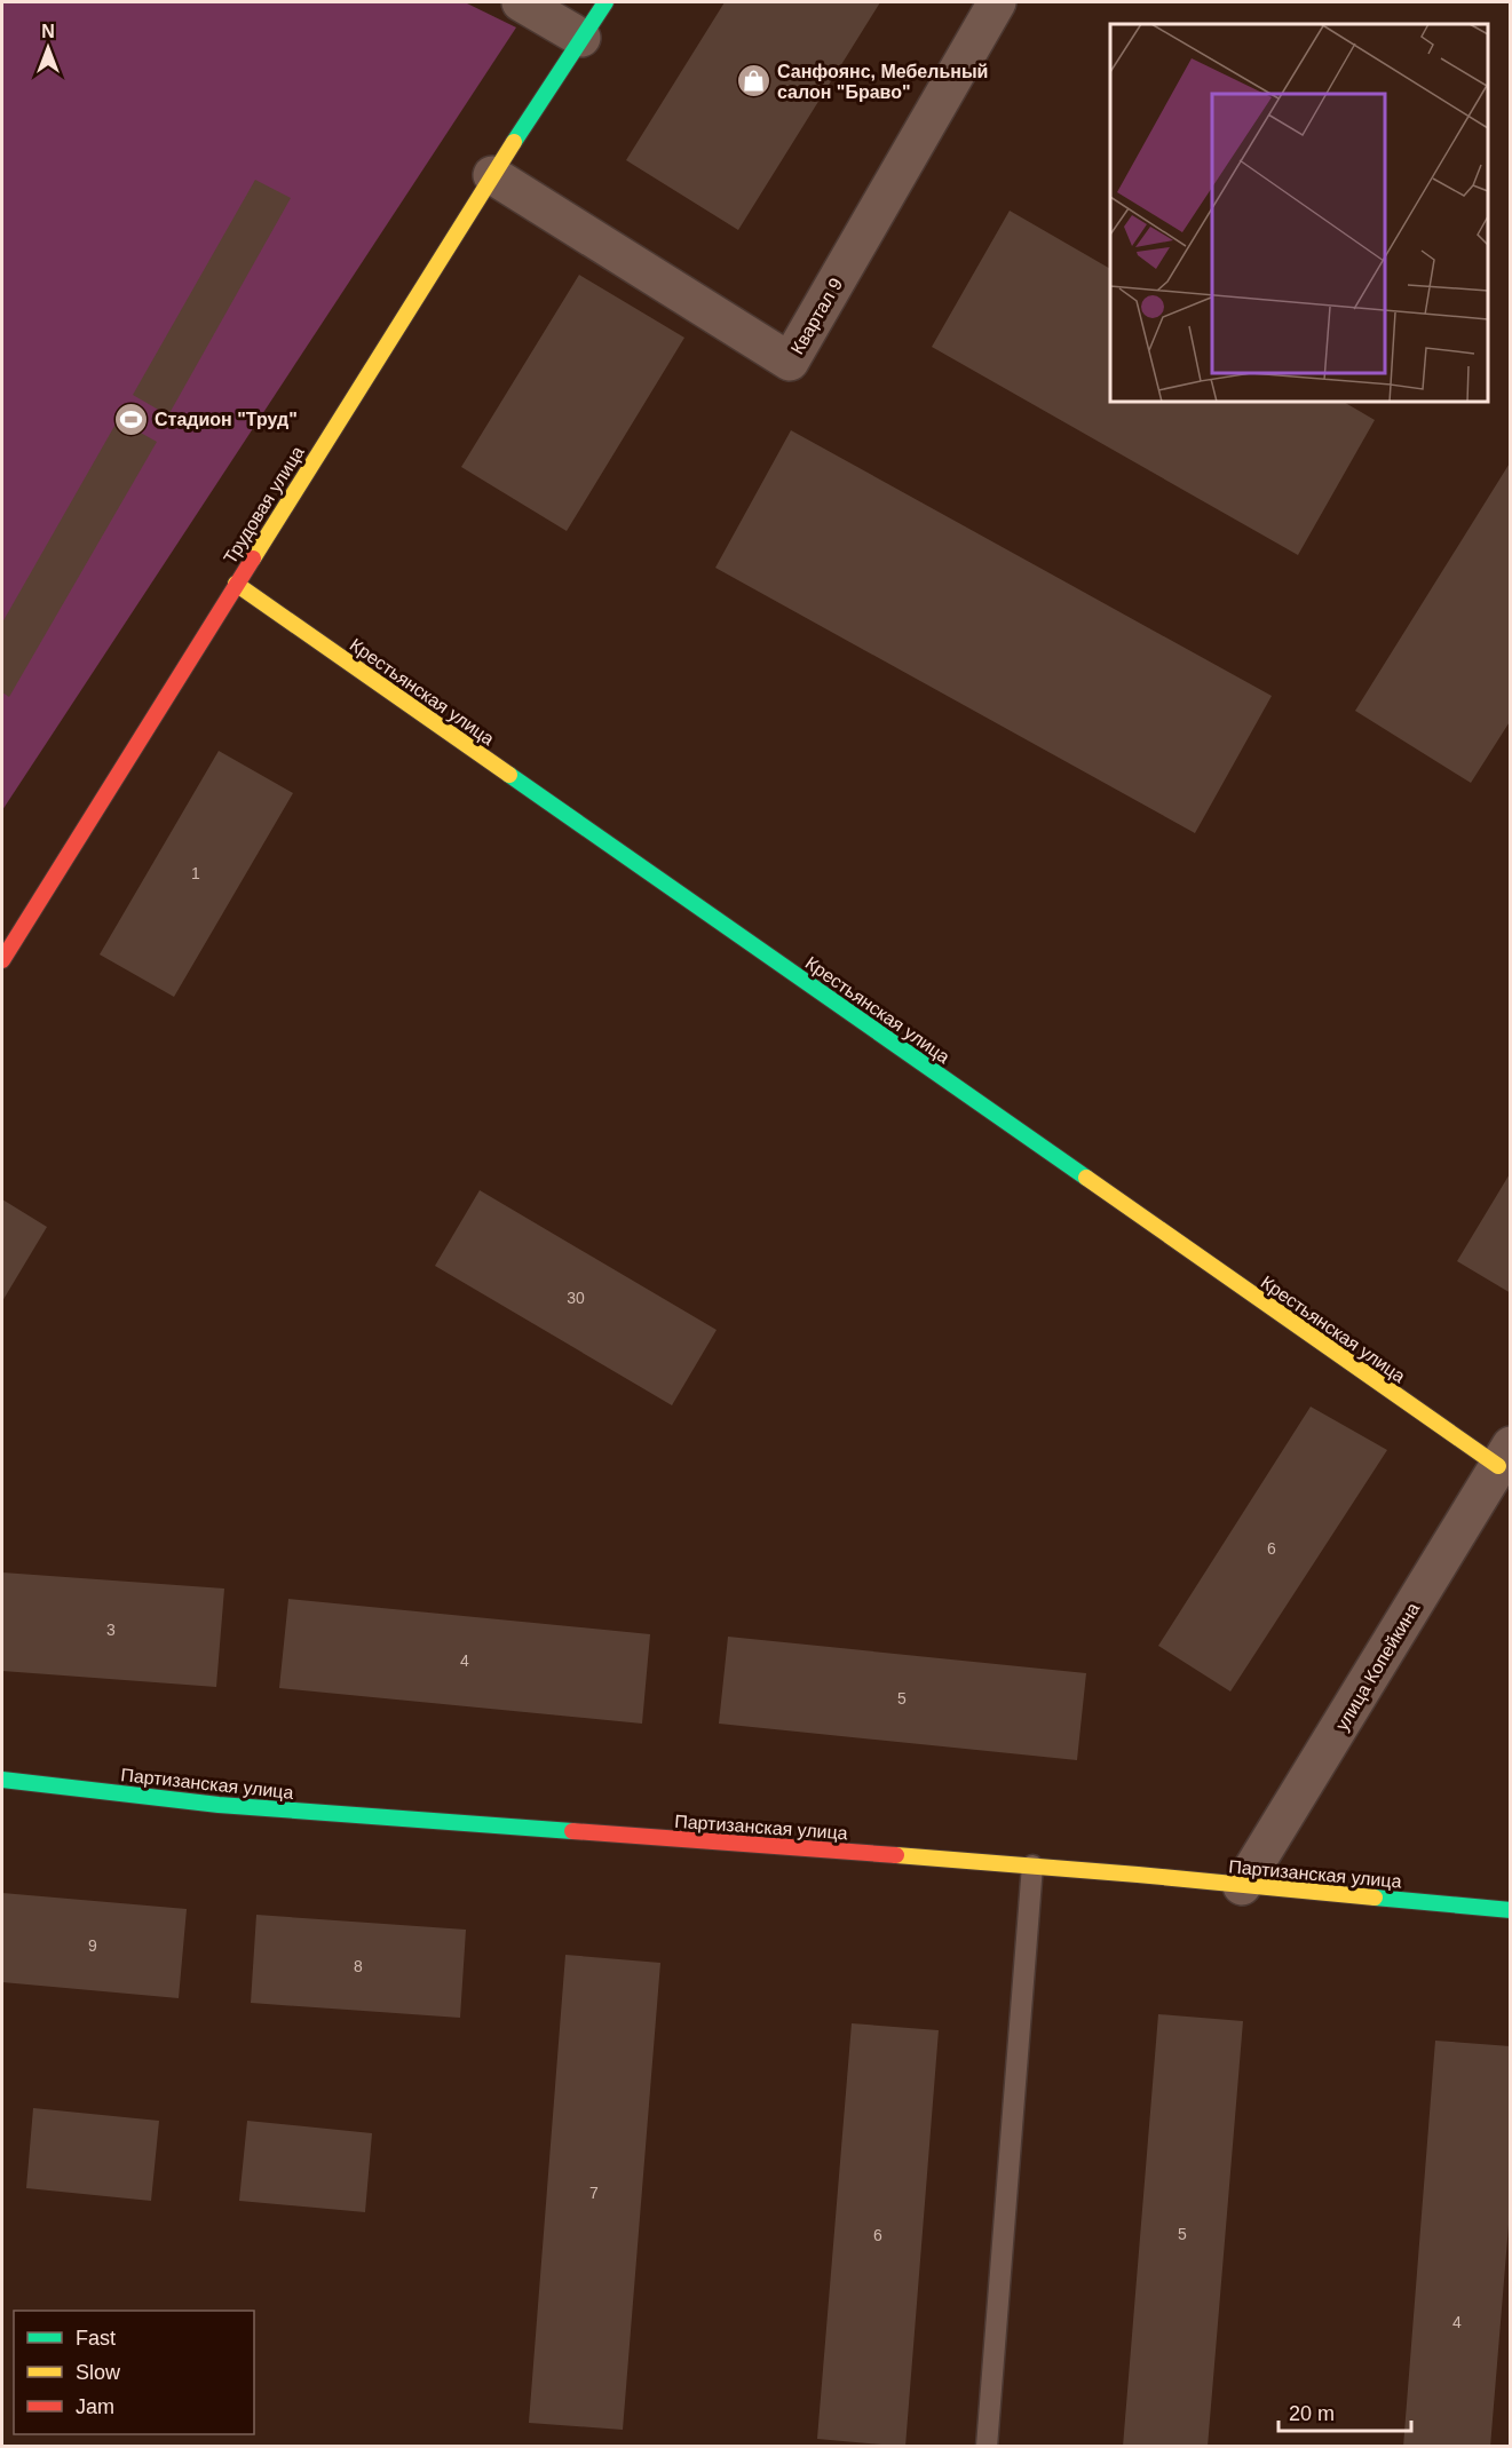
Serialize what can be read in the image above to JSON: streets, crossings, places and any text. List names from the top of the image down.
{
  "streets": {
    "street": [
      "Квартал 9",
      "Трудовая улица",
      "Крестьянская улица",
      "улица Копейкина",
      "Партизанская улица"
    ]
  },
  "crossings": [
    ["Квартал 9", "Трудовая улица"],
    ["Трудовая улица", "Крестьянская улица"],
    ["Крестьянская улица", "улица Копейкина"],
    ["улица Копейкина", "Партизанская улица"]
  ],
  "places": {
    "shop": ["Санфоянс, Мебельный салон \"Браво\""],
    "sports": ["Стадион \"Труд\""]
  },
  "house_numbers": [
    "1",
    "30",
    "6",
    "3",
    "4",
    "5",
    "9",
    "8",
    "7",
    "5",
    "6",
    "4"
  ],
  "legend": ["Fast", "Slow", "Jam"],
  "scale_bar": "20 m",
  "north": "top"
}
